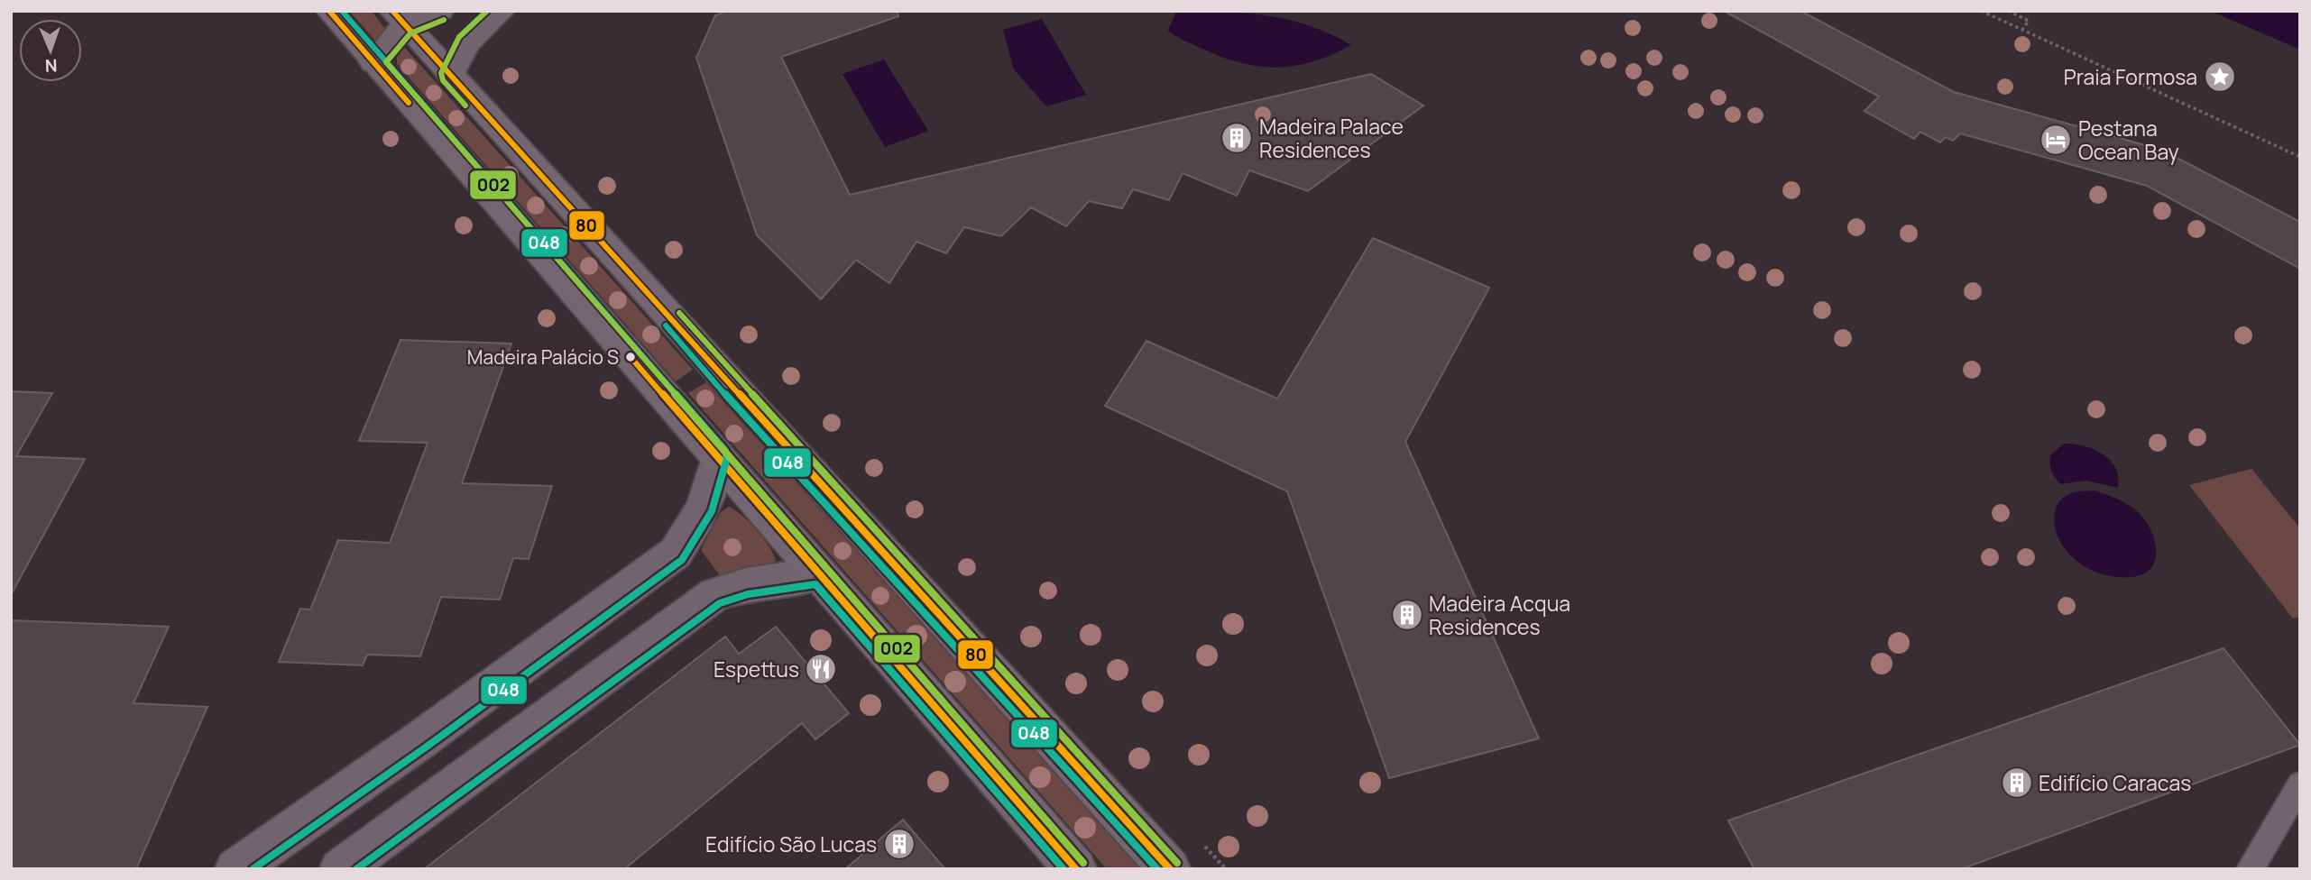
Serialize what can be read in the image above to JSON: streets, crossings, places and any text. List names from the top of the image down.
{
  "places": {
    "place": ["Praia Formosa"],
    "building": [
      "Madeira Palace Residences",
      "Madeira Acqua Residences",
      "Edifício Caracas",
      "Edifício São Lucas"
    ],
    "hotel": ["Pestana Ocean Bay"],
    "other": ["Madeira Palácio S"],
    "restaurant": ["Espettus"]
  },
  "lines": ["transit line 80", "transit line 048", "transit line 002"],
  "north": "bottom"
}
